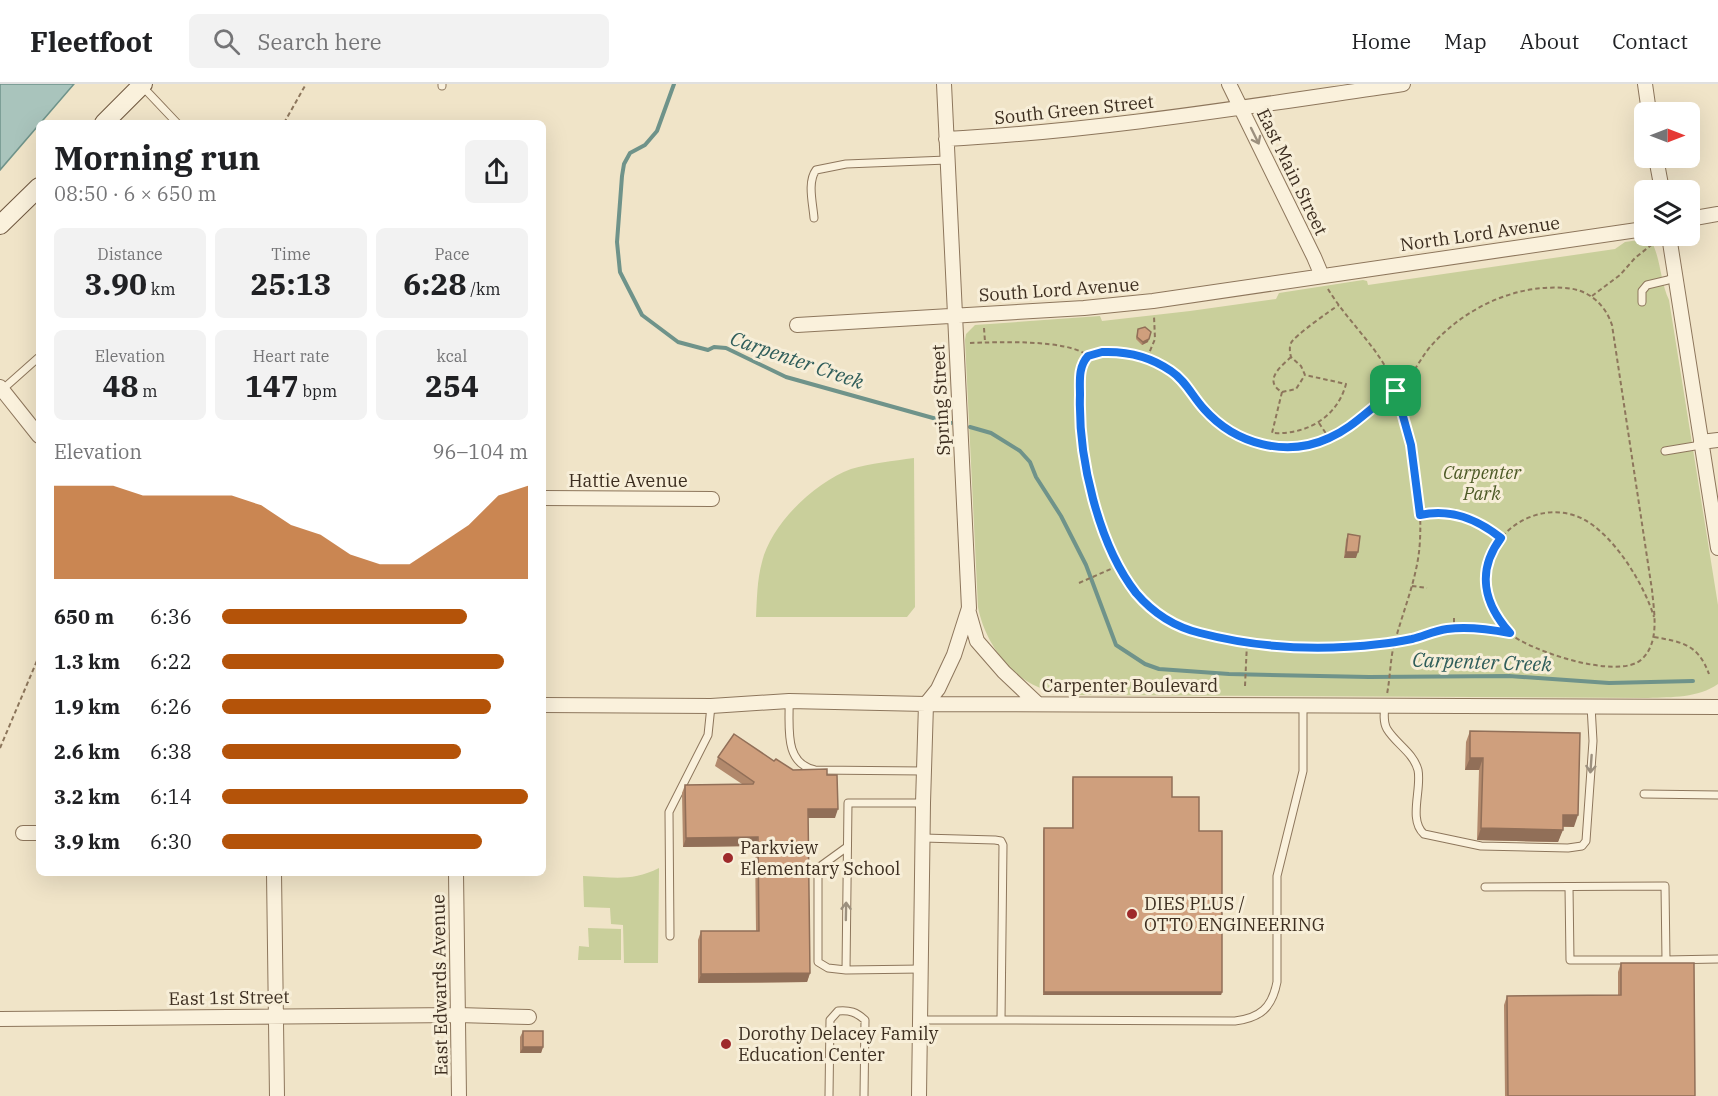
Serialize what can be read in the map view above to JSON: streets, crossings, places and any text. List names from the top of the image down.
{
  "streets": {
    "street": [
      "South Green Street",
      "East Main Street",
      "North Lord Avenue",
      "South Lord Avenue",
      "Spring Street",
      "Hattie Avenue",
      "Carpenter Boulevard",
      "East Edwards Avenue",
      "East 1st Street"
    ]
  },
  "crossings": [
    ["South Green Street", "East Main Street"],
    ["South Green Street", "Spring Street"],
    ["East Main Street", "North Lord Avenue"],
    ["East Main Street", "South Lord Avenue"],
    ["North Lord Avenue", "South Lord Avenue"],
    ["South Lord Avenue", "Spring Street"],
    ["Spring Street", "Carpenter Boulevard"],
    ["East Edwards Avenue", "East 1st Street"]
  ],
  "one_way": ["East Main Street"],
  "water": ["Carpenter Creek"],
  "parks": ["Carpenter Park"],
  "places": ["Parkview Elementary School", "DIES PLUS / OTTO ENGINEERING", "Dorothy Delacey Family Education Center"],
  "north": "right",
  "page": {
    "header": "Fleetfoot",
    "search": "Search here",
    "nav": [
      "Home",
      "Map",
      "About",
      "Contact"
    ],
    "heading": ["Morning run", "08:50 · 6 × 650 m"],
    "stats": [
      ["Distance", "3.90 km"],
      ["Time", "25:13"],
      ["Pace", "6:28 /km"],
      ["Elevation", "48 m"],
      ["Heart rate", "147 bpm"],
      ["kcal", "254"]
    ],
    "chart": ["Elevation", "96–104 m"],
    "list": [
      {
        "name": "650 m",
        "note": "6:36"
      },
      {
        "name": "1.3 km",
        "note": "6:22"
      },
      {
        "name": "1.9 km",
        "note": "6:26"
      },
      {
        "name": "2.6 km",
        "note": "6:38"
      },
      {
        "name": "3.2 km",
        "note": "6:14"
      },
      {
        "name": "3.9 km",
        "note": "6:30"
      }
    ]
  }
}
